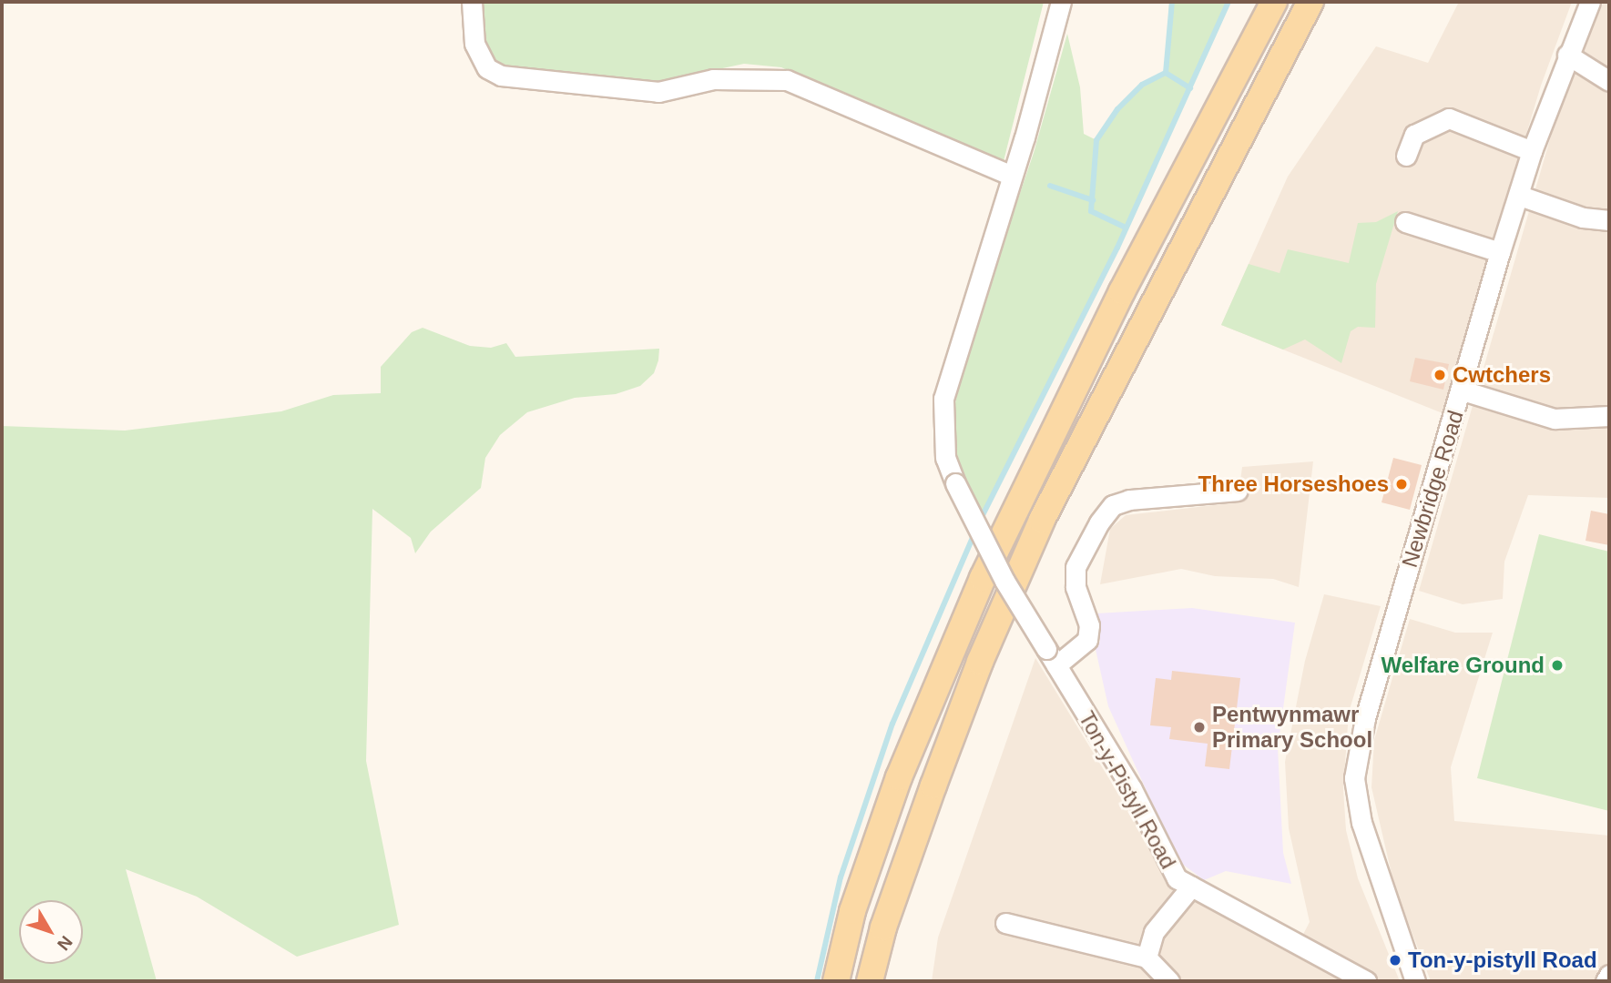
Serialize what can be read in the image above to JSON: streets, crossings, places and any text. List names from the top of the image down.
{
  "streets": {
    "street": ["Newbridge Road", "Ton-y-Pistyll Road"]
  },
  "places": [
    "Cwtchers",
    "Three Horseshoes",
    "Welfare Ground",
    "Pentwynmawr Primary School",
    "Ton-y-pistyll Road"
  ],
  "north": "bottom right"
}
